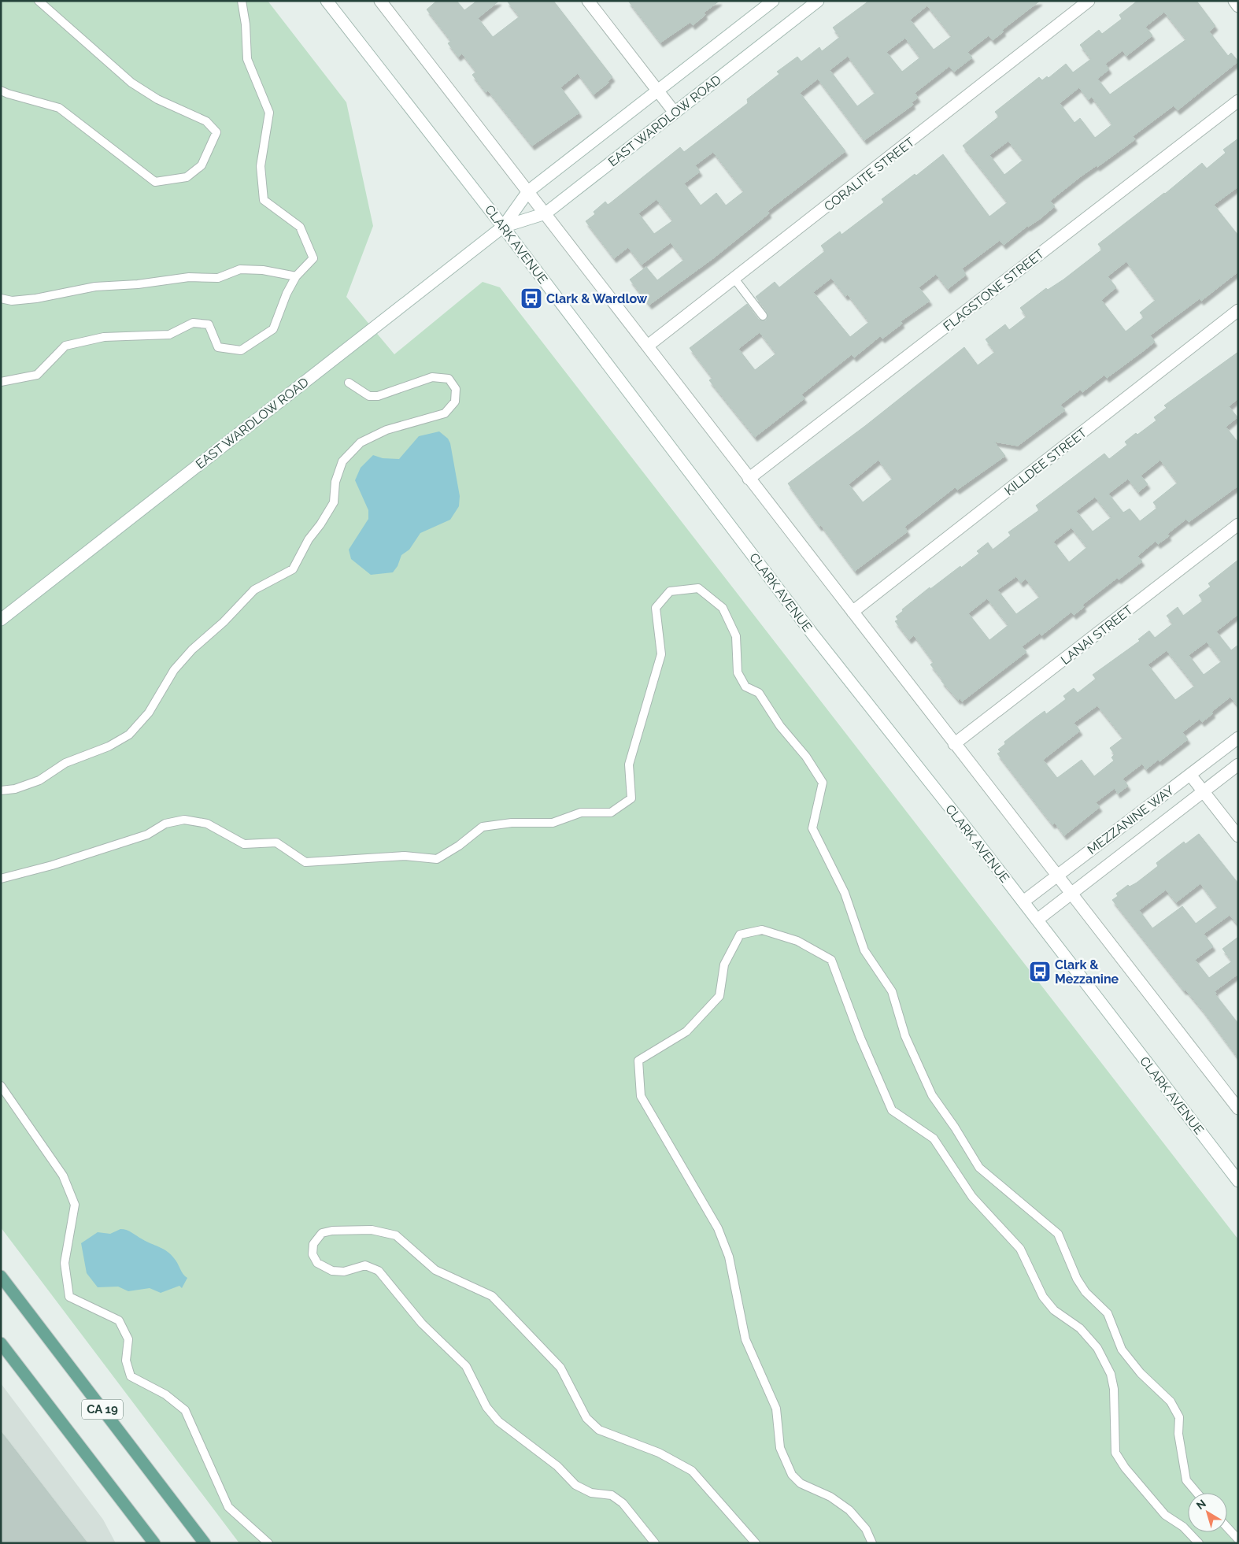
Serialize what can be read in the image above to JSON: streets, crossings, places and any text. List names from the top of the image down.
{
  "streets": {
    "main road": ["CA 19"],
    "street": [
      "EAST WARDLOW ROAD",
      "CORALITE STREET",
      "CLARK AVENUE",
      "FLAGSTONE STREET",
      "KILLDEE STREET",
      "LANAI STREET",
      "MEZZANINE WAY"
    ]
  },
  "crossings": [
    ["EAST WARDLOW ROAD", "CLARK AVENUE"],
    ["CLARK AVENUE", "MEZZANINE WAY"]
  ],
  "places": {
    "bus stop": ["Clark & Wardlow", "Clark & Mezzanine"]
  },
  "north": "top left"
}
